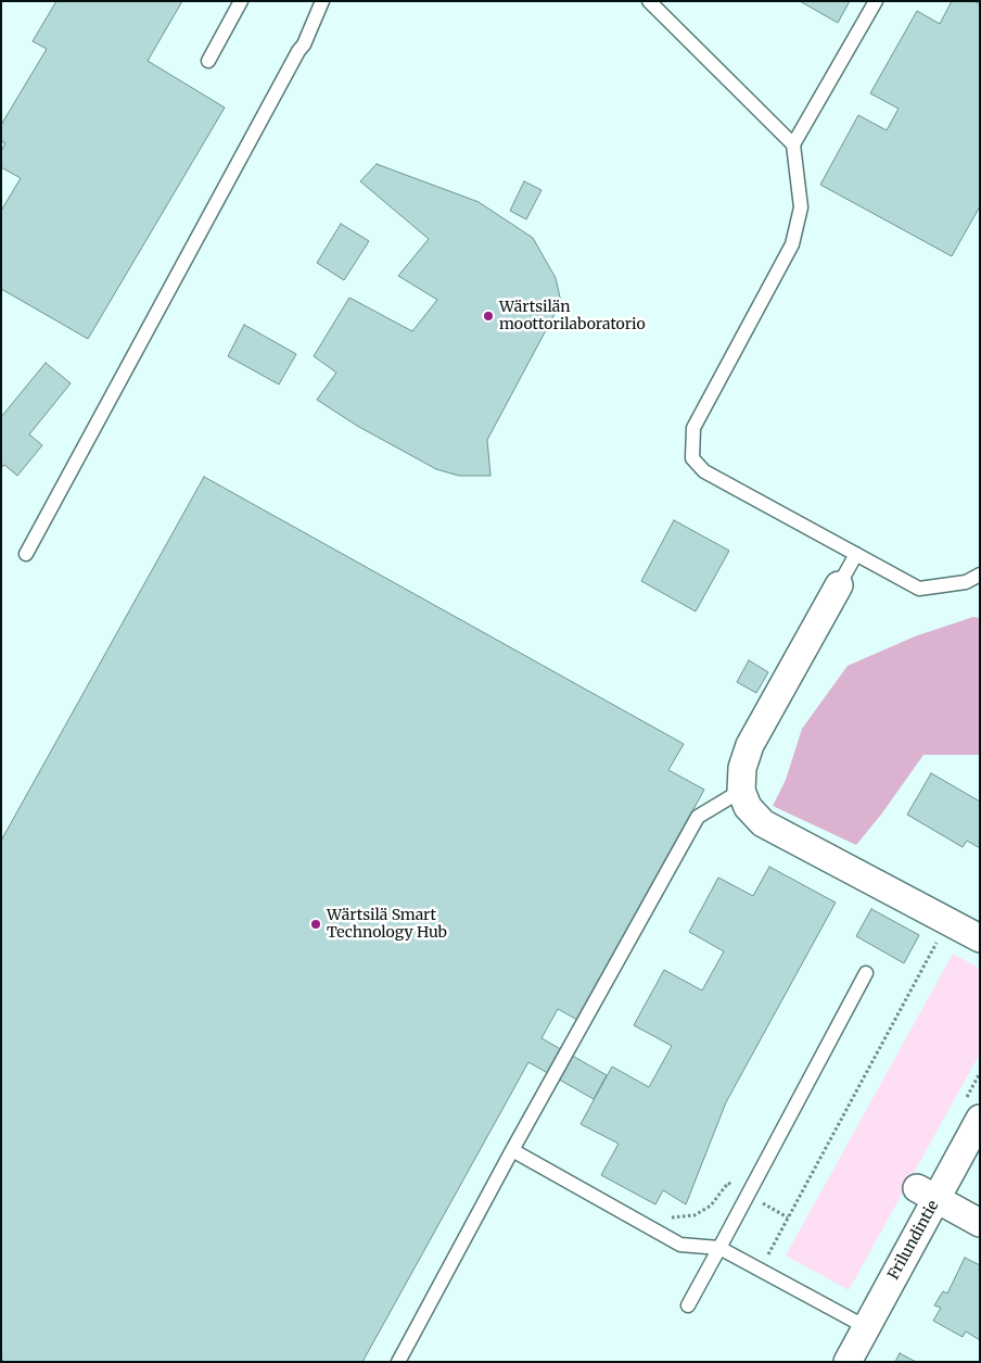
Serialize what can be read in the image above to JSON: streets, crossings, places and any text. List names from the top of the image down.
{
  "streets": {
    "street": ["Frilundintie"]
  },
  "places": ["Wärtsilän moottorilaboratorio", "Wärtsilä Smart Technology Hub"]
}
